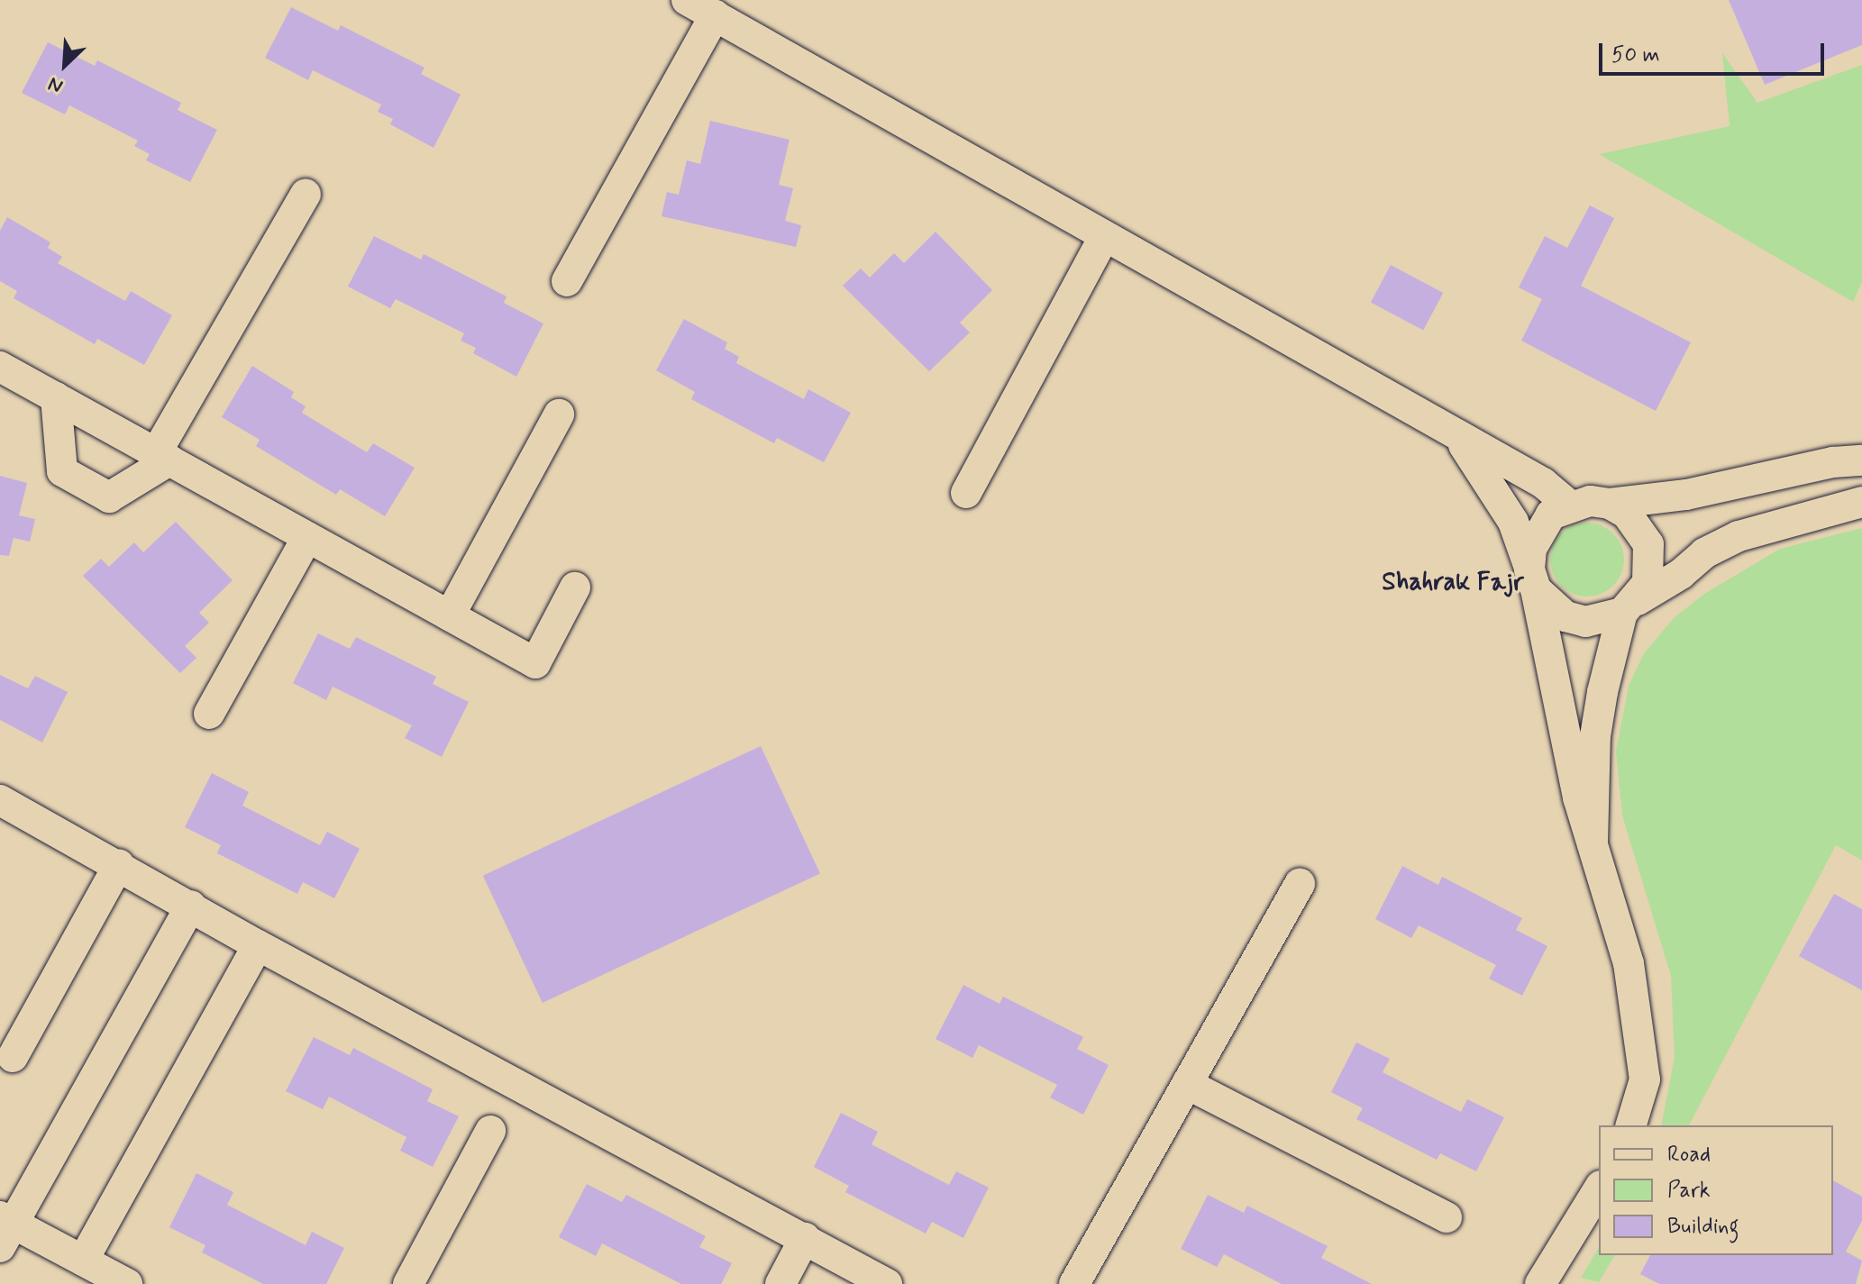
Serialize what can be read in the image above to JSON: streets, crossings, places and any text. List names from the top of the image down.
{
  "districts": ["Shahrak Fajr"],
  "legend": ["Road", "Park", "Building"],
  "scale_bar": "50 m",
  "north": "bottom left"
}
